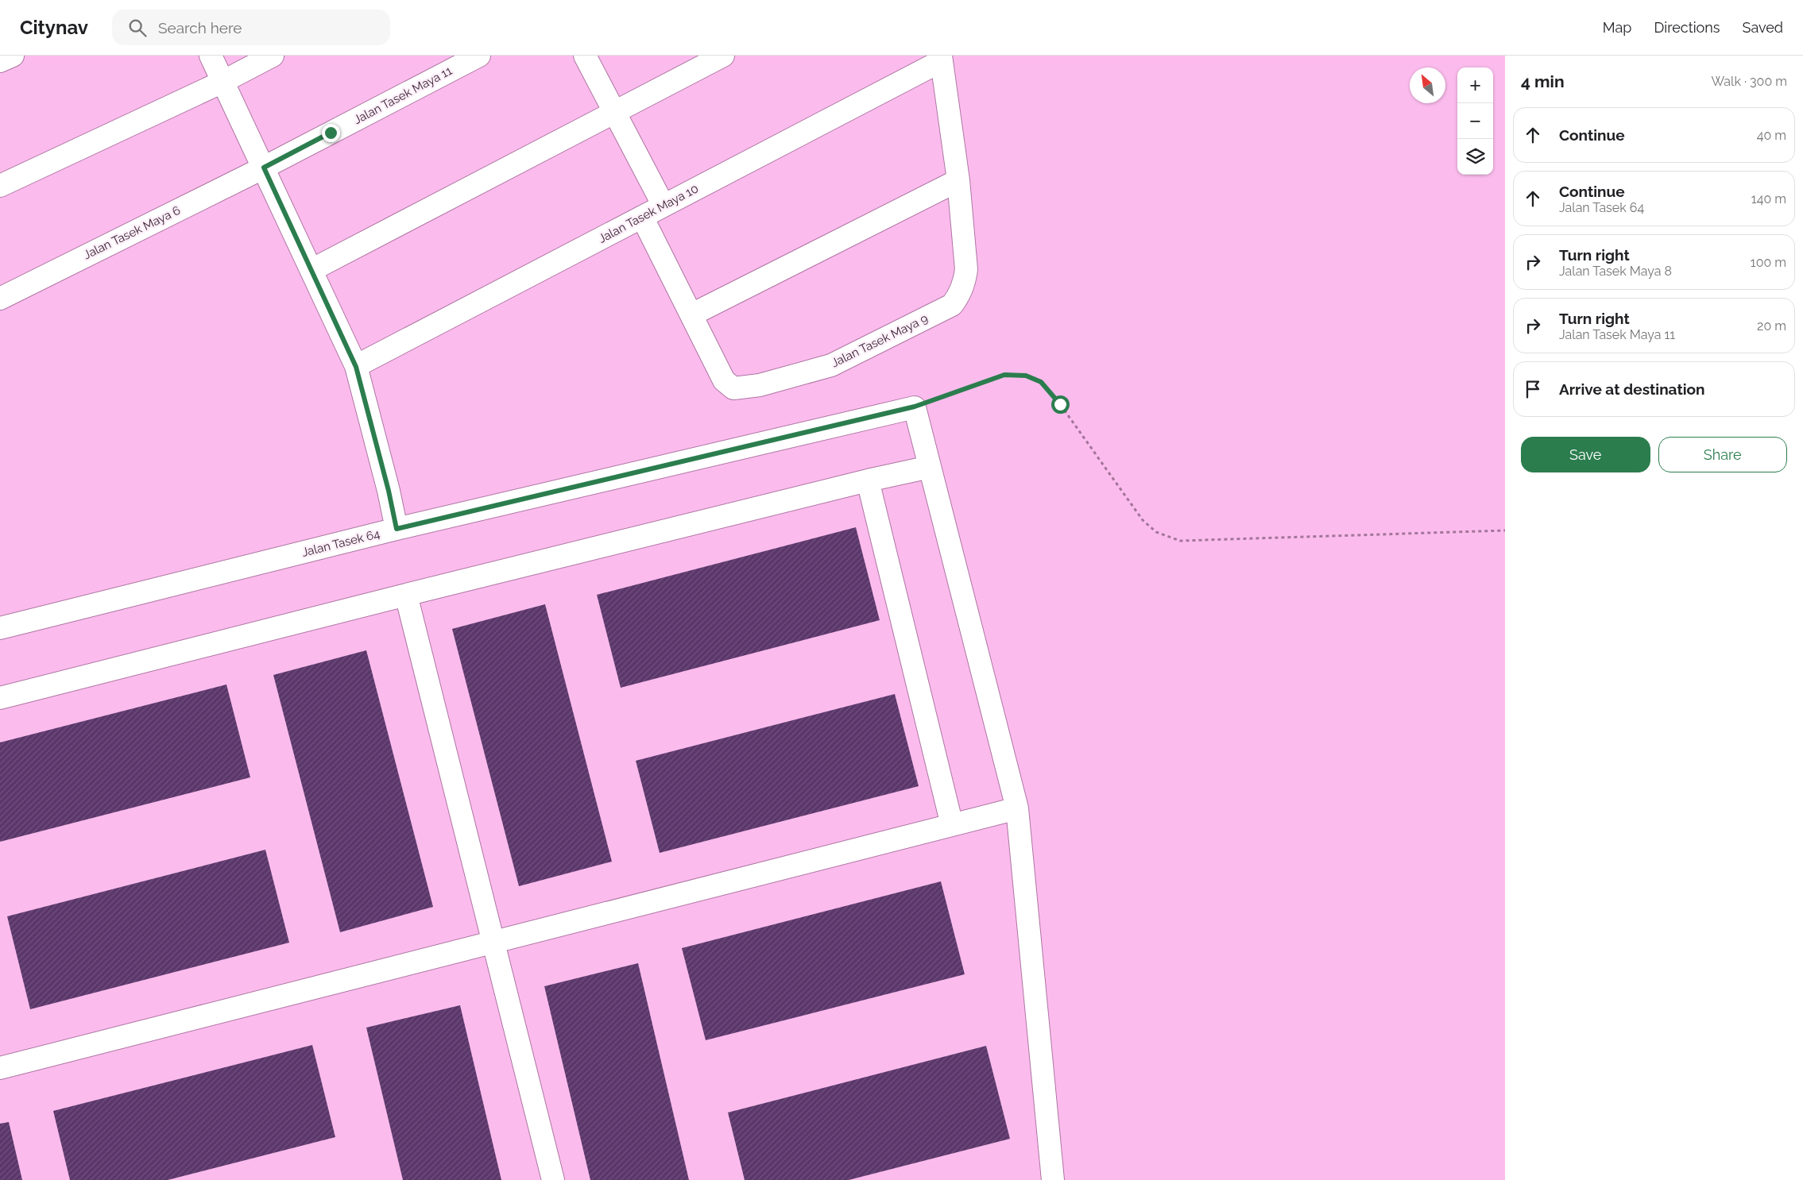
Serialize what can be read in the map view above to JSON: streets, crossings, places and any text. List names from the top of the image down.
{
  "streets": {
    "street": [
      "Jalan Tasek Maya 11",
      "Jalan Tasek Maya 10",
      "Jalan Tasek Maya 6",
      "Jalan Tasek Maya 9",
      "Jalan Tasek 64"
    ]
  },
  "crossings": [
    ["Jalan Tasek Maya 11", "Jalan Tasek Maya 6"]
  ],
  "north": "top left",
  "page": {
    "header": "Citynav",
    "search": "Search here",
    "nav": ["Map", "Directions", "Saved"],
    "heading": ["4 min", "Walk · 300 m"],
    "map_buttons": ["+", "−"],
    "list": [
      ["Continue", "40 m"],
      ["Continue", "Jalan Tasek 64", "140 m"],
      ["Turn right", "Jalan Tasek Maya 8", "100 m"],
      ["Turn right", "Jalan Tasek Maya 11", "20 m"],
      "Arrive at destination"
    ],
    "buttons": ["Save", "Share"]
  }
}
